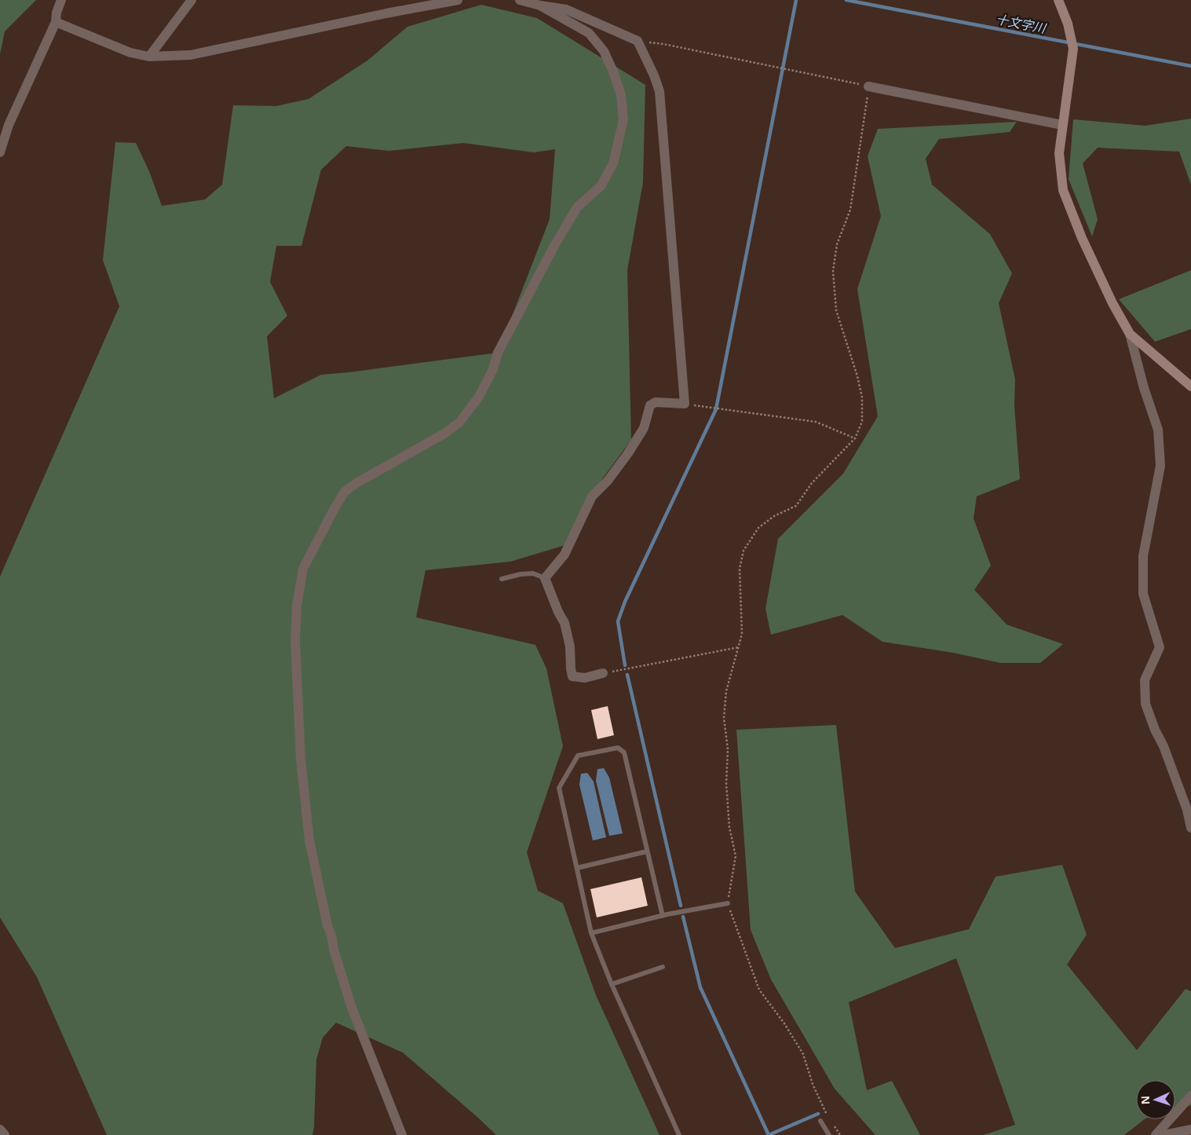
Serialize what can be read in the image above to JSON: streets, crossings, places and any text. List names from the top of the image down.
{
  "water": ["十文字川"],
  "north": "left"
}
